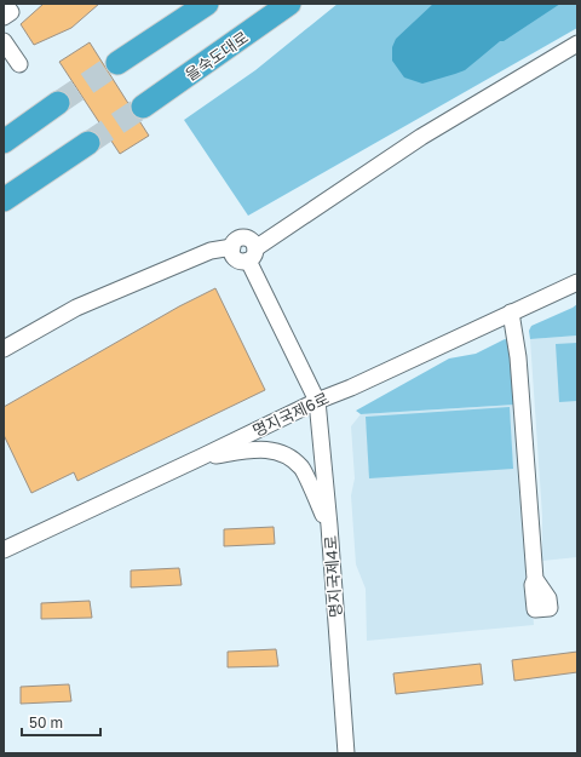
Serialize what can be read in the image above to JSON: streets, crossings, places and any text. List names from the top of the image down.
{
  "streets": {
    "highway": ["을숙도대로"],
    "street": ["명지국제6로", "명지국제4로"]
  },
  "crossings": [
    ["명지국제6로", "명지국제4로"]
  ],
  "scale_bar": "50 m"
}
